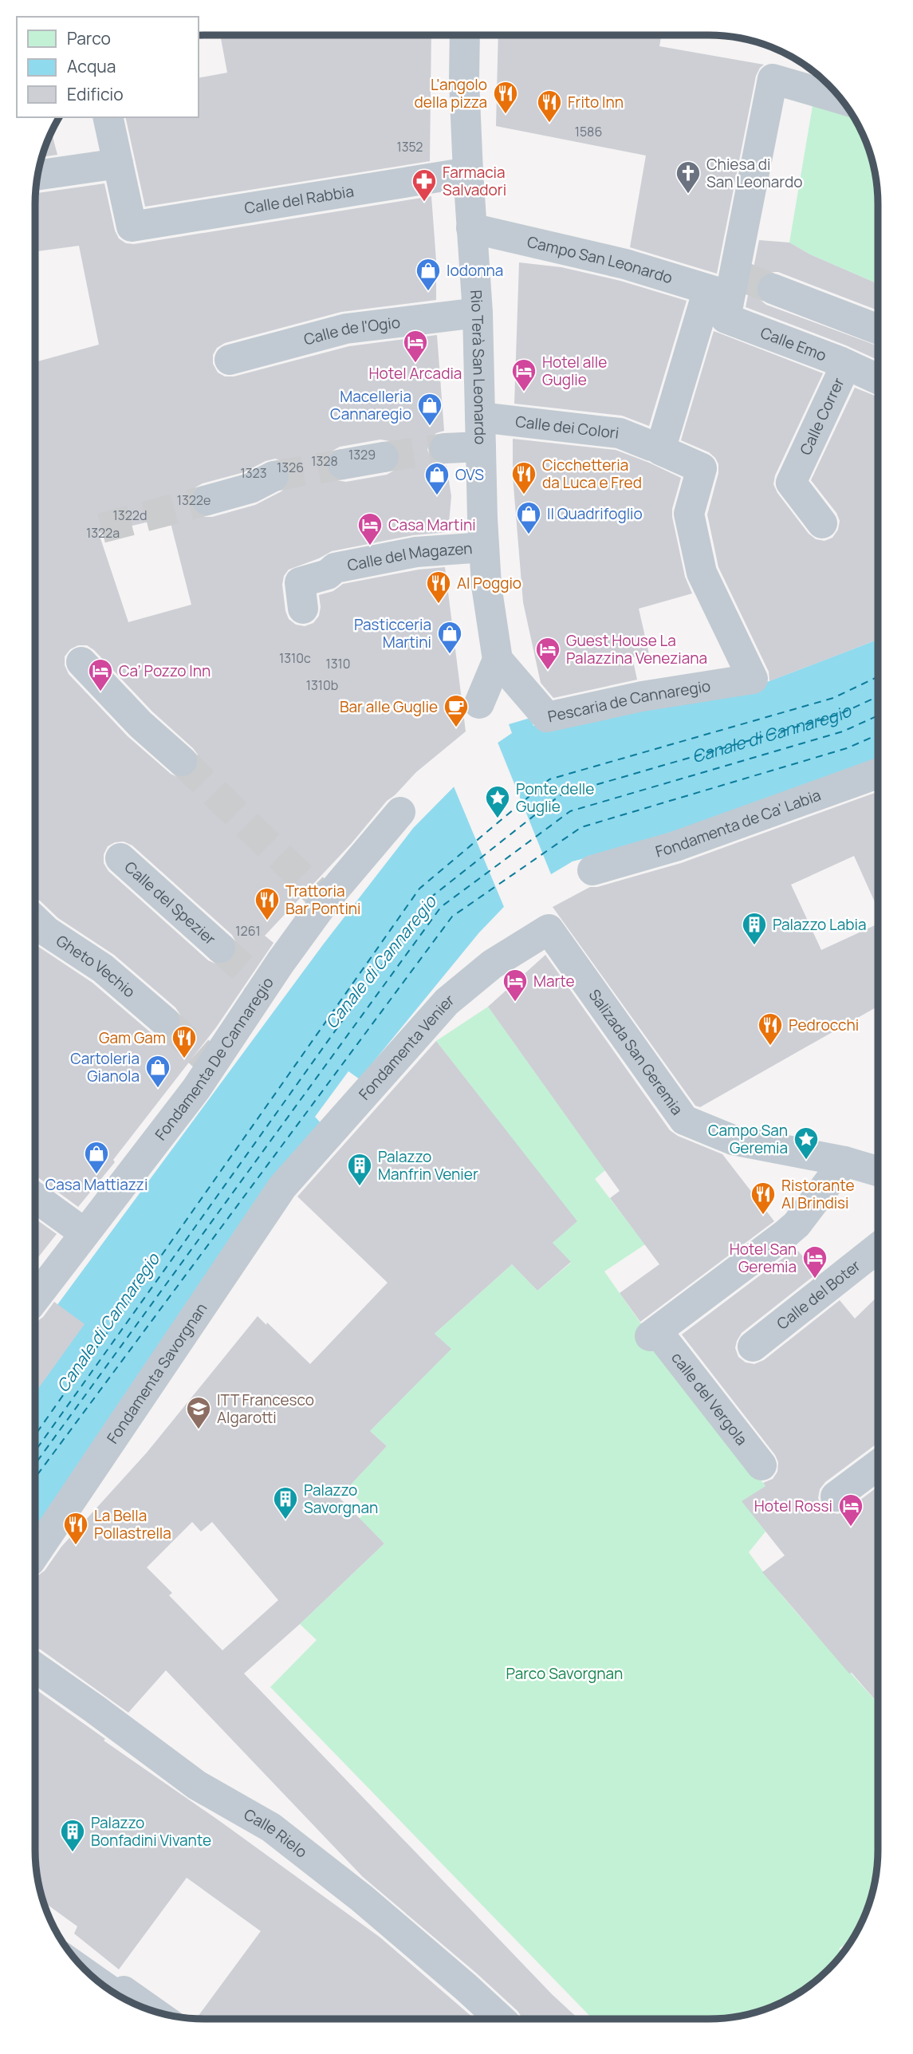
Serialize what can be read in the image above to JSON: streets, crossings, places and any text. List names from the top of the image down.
{
  "streets": {
    "street": [
      "Calle del Rabbia",
      "Campo San Leonardo",
      "Calle de l'Ogio",
      "Calle Emo",
      "Rio Terà San Leonardo",
      "Calle Correr",
      "Calle dei Colori",
      "Calle del Magazen",
      "Pescaria de Cannaregio",
      "Fondamenta de Ca' Labia",
      "Calle del Spezier",
      "Gheto Vechio",
      "Fondamenta Venier",
      "Salizada San Geremia",
      "Fondamenta De Cannaregio",
      "Calle del Boter",
      "Fondamenta Savorgnan",
      "calle del Vergola",
      "Calle Rielo"
    ]
  },
  "crossings": [
    ["Calle del Rabbia", "Rio Terà San Leonardo"],
    ["Campo San Leonardo", "Calle Emo"],
    ["Campo San Leonardo", "Rio Terà San Leonardo"],
    ["Campo San Leonardo", "Pescaria de Cannaregio"],
    ["Calle de l'Ogio", "Rio Terà San Leonardo"],
    ["Calle Emo", "Calle Correr"],
    ["Calle Emo", "Pescaria de Cannaregio"],
    ["Rio Terà San Leonardo", "Calle dei Colori"],
    ["Rio Terà San Leonardo", "Calle del Magazen"],
    ["Rio Terà San Leonardo", "Pescaria de Cannaregio"],
    ["Fondamenta Venier", "Salizada San Geremia"],
    ["Fondamenta Venier", "Fondamenta Savorgnan"],
    ["Salizada San Geremia", "calle del Vergola"]
  ],
  "water": ["Canale di Cannaregio"],
  "parks": ["Parco Savorgnan"],
  "places": {
    "restaurant": [
      "L'angolo della pizza",
      "Frito Inn",
      "Cicchetteria da Luca e Fred",
      "Al Poggio",
      "Trattoria Bar Pontini",
      "Pedrocchi",
      "Gam Gam",
      "Ristorante Al Brindisi",
      "La Bella Pollastrella"
    ],
    "church": ["Chiesa di San Leonardo"],
    "pharmacy": ["Farmacia Salvadori"],
    "shop": [
      "Iodonna",
      "Macelleria Cannaregio",
      "OVS",
      "Il Quadrifoglio",
      "Pasticceria Martini",
      "Cartoleria Gianola",
      "Casa Mattiazzi"
    ],
    "hotel": [
      "Hotel Arcadia",
      "Hotel alle Guglie",
      "Casa Martini",
      "Guest House La Palazzina Veneziana",
      "Ca’ Pozzo Inn",
      "Marte",
      "Hotel San Geremia",
      "Hotel Rossi"
    ],
    "cafe": ["Bar alle Guglie"],
    "place": ["Ponte delle Guglie", "Campo San Geremia"],
    "building": [
      "Palazzo Labia",
      "Palazzo Manfrin Venier",
      "Palazzo Savorgnan",
      "Palazzo Bonfadini Vivante"
    ],
    "school or university": ["ITT Francesco Algarotti"]
  },
  "house_numbers": [
    "1586",
    "1352",
    "1329",
    "1328",
    "1326",
    "1323",
    "1322e",
    "1322d",
    "1322a",
    "1310c",
    "1310",
    "1310b",
    "1261"
  ],
  "legend": ["Parco", "Acqua", "Edificio"]
}
